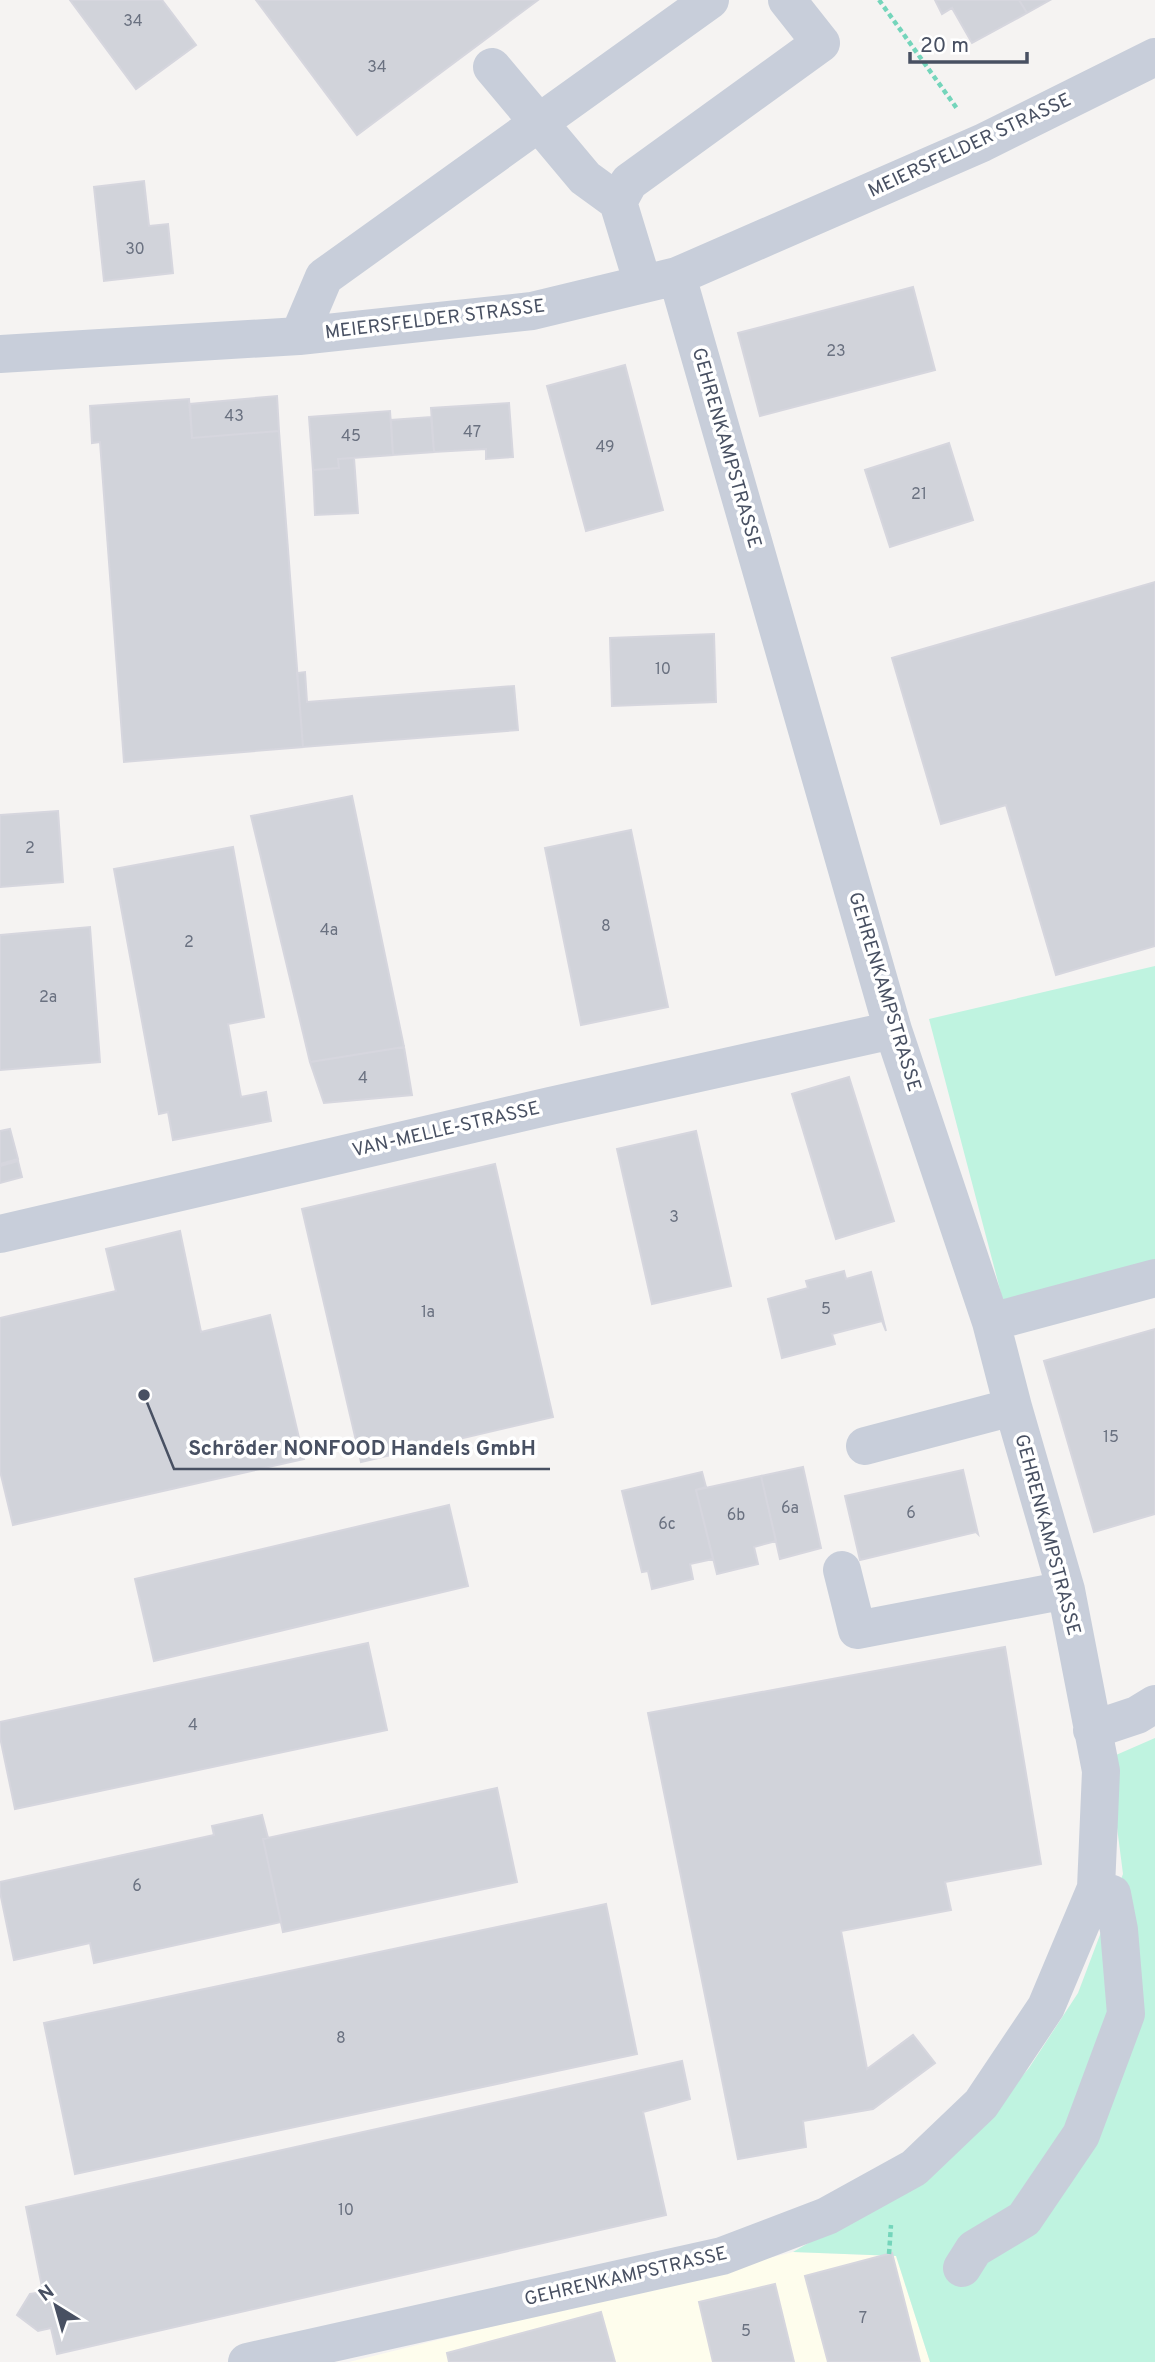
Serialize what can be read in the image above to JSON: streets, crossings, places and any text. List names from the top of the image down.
{
  "streets": {
    "street": ["MEIERSFELDER STRASSE", "GEHRENKAMPSTRASSE", "VAN-MELLE-STRASSE"]
  },
  "crossings": [
    ["MEIERSFELDER STRASSE", "GEHRENKAMPSTRASSE"],
    ["GEHRENKAMPSTRASSE", "VAN-MELLE-STRASSE"]
  ],
  "places": ["Schröder NONFOOD Handels GmbH"],
  "house_numbers": [
    "34",
    "34",
    "30",
    "23",
    "43",
    "47",
    "45",
    "49",
    "21",
    "10",
    "2",
    "8",
    "4a",
    "2",
    "2a",
    "4",
    "3",
    "5",
    "1a",
    "15",
    "6a",
    "6",
    "6b",
    "6c",
    "4",
    "6",
    "8",
    "10",
    "7",
    "5"
  ],
  "scale_bar": "20 m",
  "north": "top left"
}
